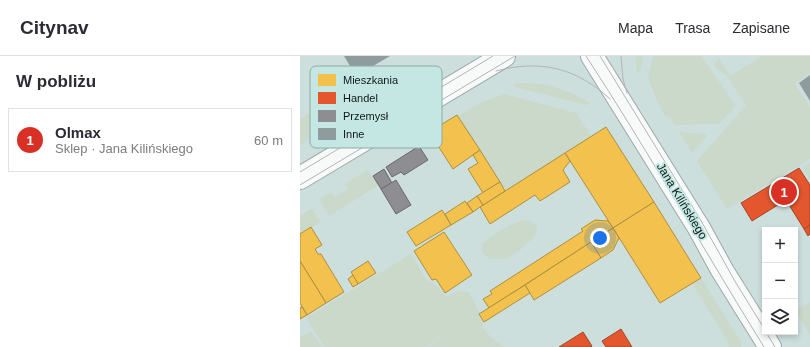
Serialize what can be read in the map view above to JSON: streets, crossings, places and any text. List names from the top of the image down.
{
  "streets": {
    "street": ["Jana Kilińskiego"]
  },
  "legend": [
    "Mieszkania",
    "Handel",
    "Przemysł",
    "Inne"
  ],
  "page": {
    "header": "Citynav",
    "nav": ["Mapa", "Trasa", "Zapisane"],
    "heading": "W pobliżu",
    "list": [
      {
        "mark": "1",
        "name": "Olmax",
        "note": "Sklep · Jana Kilińskiego",
        "value": "60 m"
      }
    ],
    "pins": "1",
    "map_buttons": ["+", "−"]
  }
}
